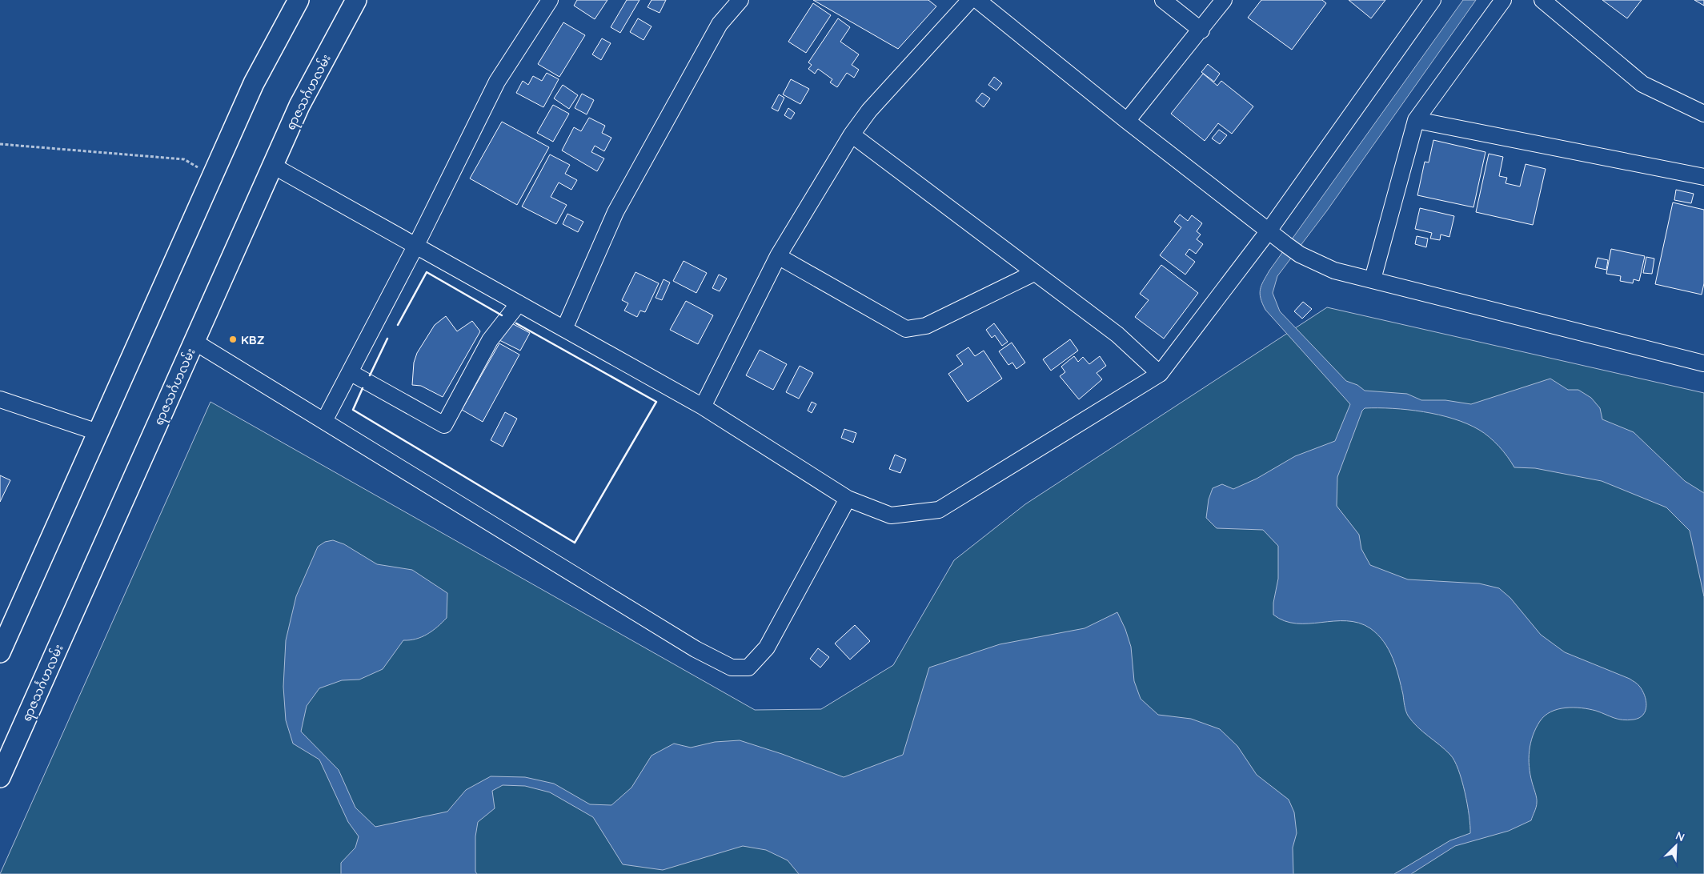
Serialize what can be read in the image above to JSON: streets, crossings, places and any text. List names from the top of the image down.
{
  "streets": {
    "main road": ["ရာဇသင်္ဂဟလမ်း"]
  },
  "places": ["KBZ"],
  "north": "top right"
}
